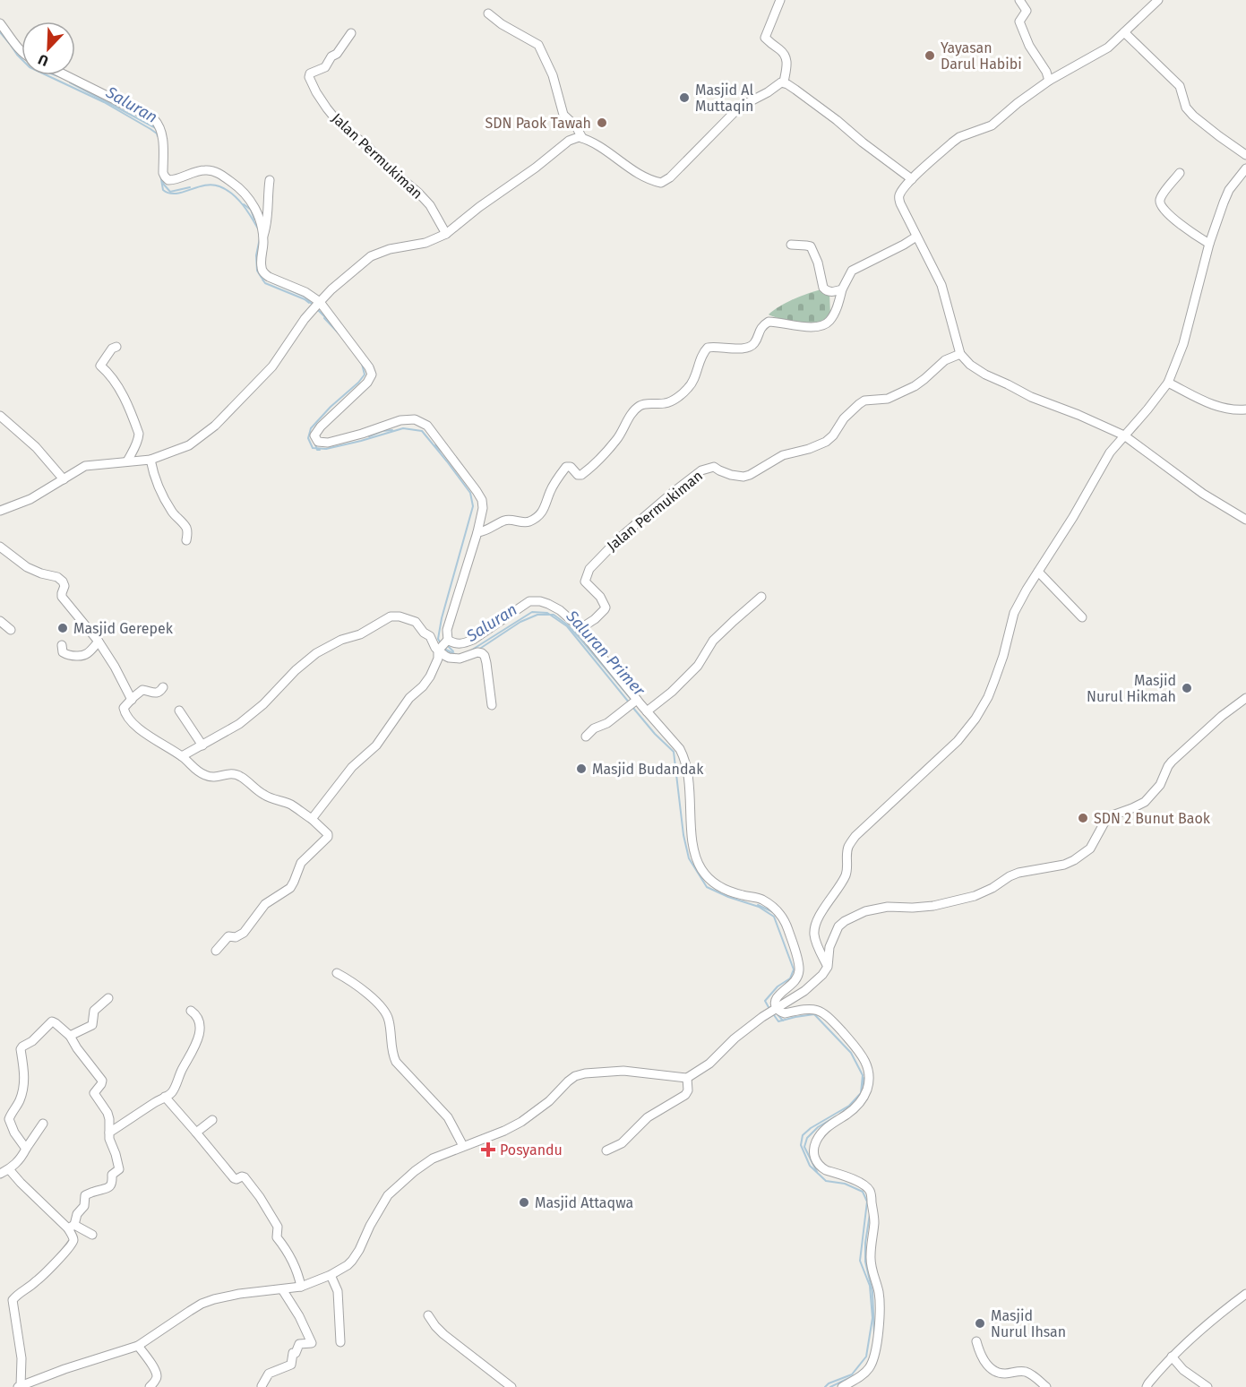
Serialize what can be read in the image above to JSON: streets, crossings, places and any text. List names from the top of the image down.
{
  "streets": {
    "street": ["Jalan Permukiman"]
  },
  "water": ["Saluran", "Saluran Primer"],
  "places": {
    "other": [
      "Yayasan Darul Habibi",
      "Masjid Al Muttaqin",
      "SDN Paok Tawah",
      "Masjid Gerepek",
      "Masjid Nurul Hikmah",
      "Masjid Budandak",
      "SDN 2 Bunut Baok",
      "Masjid Attaqwa",
      "Masjid Nurul Ihsan"
    ],
    "health": ["Posyandu"]
  },
  "north": "bottom left"
}
